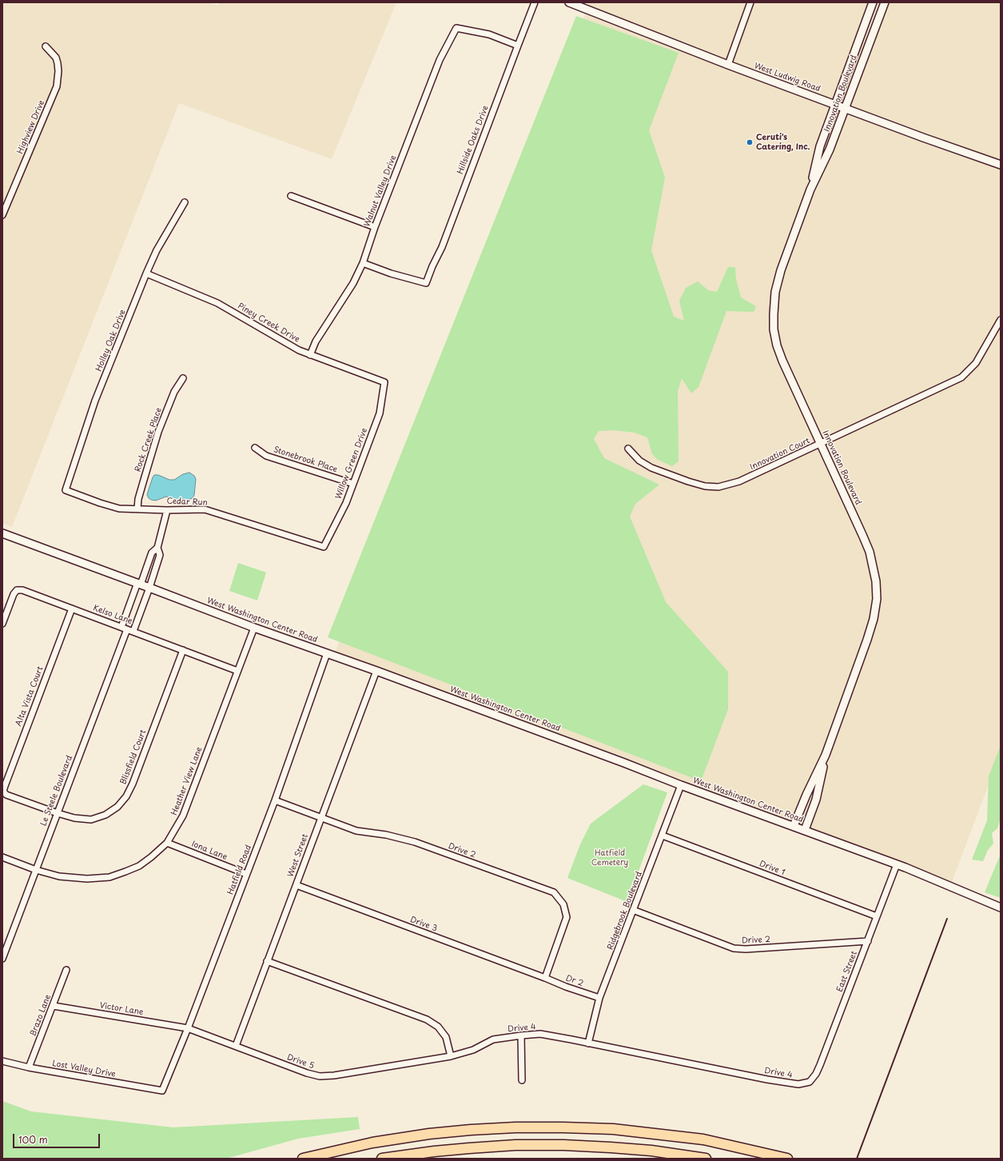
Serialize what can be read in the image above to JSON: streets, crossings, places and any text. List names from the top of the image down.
{
  "streets": {
    "main road": ["West Ludwig Road", "Innovation Boulevard", "West Washington Center Road"],
    "street": [
      "Highview Drive",
      "Hillside Oaks Drive",
      "Walnut Valley Drive",
      "Piney Creek Drive",
      "Holley Oak Drive",
      "Rock Creek Place",
      "Innovation Court",
      "Stonebrook Place",
      "Willow Green Drive",
      "Cedar Run",
      "Kelso Lane",
      "Alta Vista Court",
      "Blissfield Court",
      "Heather View Lane",
      "Le Steele Boulevard",
      "Iona Lane",
      "Drive 2",
      "West Street",
      "Drive 1",
      "Hatfield Road",
      "Ridgebrook Boulevard",
      "Drive 3",
      "East Street",
      "Dr 2",
      "Victor Lane",
      "Brazo Lane",
      "Drive 4",
      "Drive 5",
      "Lost Valley Drive"
    ]
  },
  "crossings": [
    ["West Ludwig Road", "Innovation Boulevard"],
    ["Innovation Boulevard", "Innovation Court"],
    ["Innovation Boulevard", "West Washington Center Road"],
    ["Hillside Oaks Drive", "Walnut Valley Drive"],
    ["Walnut Valley Drive", "Piney Creek Drive"],
    ["Piney Creek Drive", "Holley Oak Drive"],
    ["Piney Creek Drive", "Willow Green Drive"],
    ["Holley Oak Drive", "Cedar Run"],
    ["Rock Creek Place", "Cedar Run"],
    ["Stonebrook Place", "Willow Green Drive"],
    ["Willow Green Drive", "Cedar Run"],
    ["Kelso Lane", "Alta Vista Court"],
    ["Kelso Lane", "Blissfield Court"],
    ["Kelso Lane", "Heather View Lane"],
    ["Kelso Lane", "Le Steele Boulevard"],
    ["West Washington Center Road", "Heather View Lane"],
    ["West Washington Center Road", "Le Steele Boulevard"],
    ["West Washington Center Road", "West Street"],
    ["West Washington Center Road", "Hatfield Road"],
    ["West Washington Center Road", "Ridgebrook Boulevard"],
    ["West Washington Center Road", "East Street"],
    ["Alta Vista Court", "Blissfield Court"],
    ["Blissfield Court", "Le Steele Boulevard"],
    ["Heather View Lane", "Le Steele Boulevard"],
    ["Heather View Lane", "Iona Lane"],
    ["Iona Lane", "Hatfield Road"],
    ["Drive 2", "West Street"],
    ["Drive 2", "Hatfield Road"],
    ["Drive 2", "Ridgebrook Boulevard"],
    ["Drive 2", "Drive 3"],
    ["Drive 2", "East Street"],
    ["Drive 2", "Dr 2"],
    ["West Street", "Drive 3"],
    ["West Street", "Drive 5"],
    ["Drive 1", "Ridgebrook Boulevard"],
    ["Drive 1", "East Street"],
    ["Hatfield Road", "Victor Lane"],
    ["Hatfield Road", "Drive 5"],
    ["Hatfield Road", "Lost Valley Drive"],
    ["Ridgebrook Boulevard", "Dr 2"],
    ["Ridgebrook Boulevard", "Drive 4"],
    ["Drive 3", "Dr 2"],
    ["East Street", "Drive 4"],
    ["Victor Lane", "Brazo Lane"],
    ["Victor Lane", "Drive 5"],
    ["Brazo Lane", "Lost Valley Drive"],
    ["Drive 4", "Drive 5"]
  ],
  "parks": ["Hatfield Cemetery"],
  "places": ["Ceruti's Catering, Inc."],
  "scale_bar": "100 m"
}
